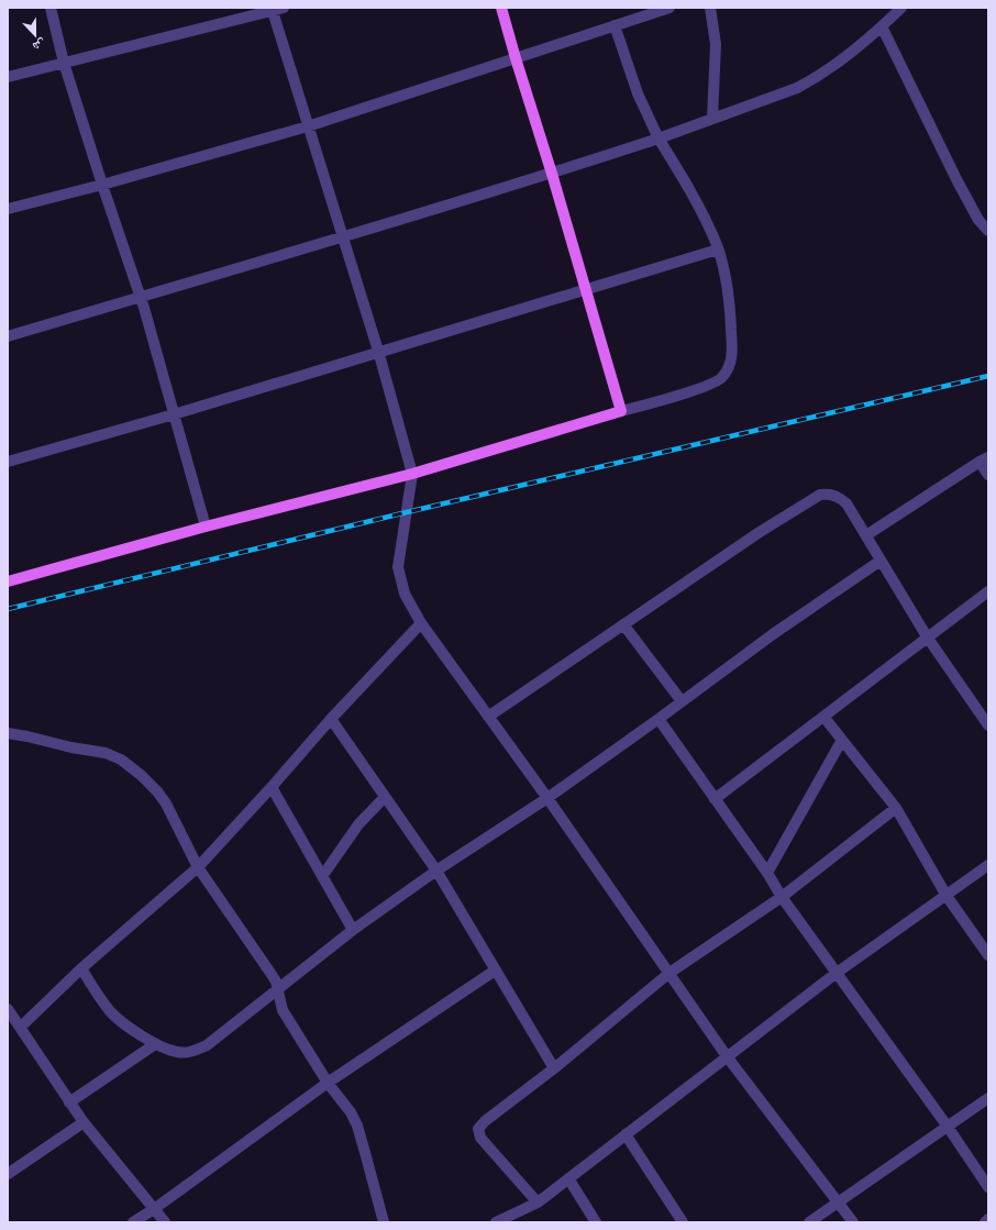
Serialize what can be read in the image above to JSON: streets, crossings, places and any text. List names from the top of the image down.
{
  "north": "bottom"
}
